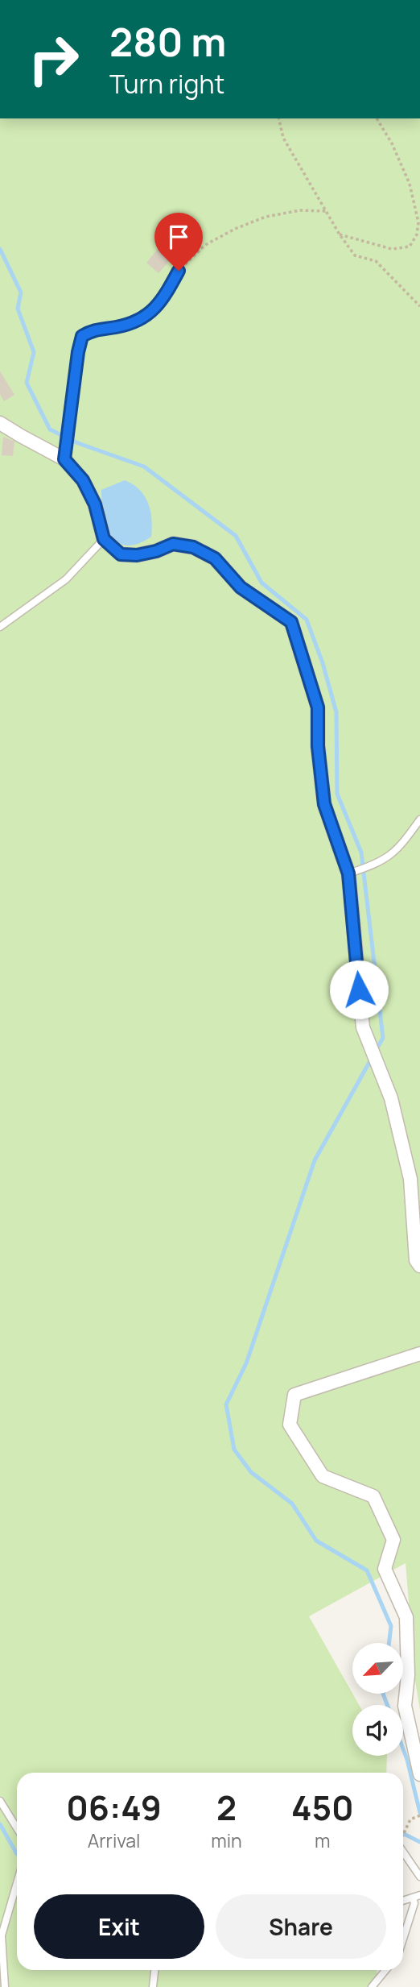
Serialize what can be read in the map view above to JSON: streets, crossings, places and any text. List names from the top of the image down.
{
  "north": "bottom left",
  "page": {
    "turn": ["280 m", "Turn right"],
    "eta": [
      "06:49",
      "Arrival",
      "2",
      "min",
      "450",
      "m"
    ],
    "buttons": ["Exit", "Share"]
  }
}
